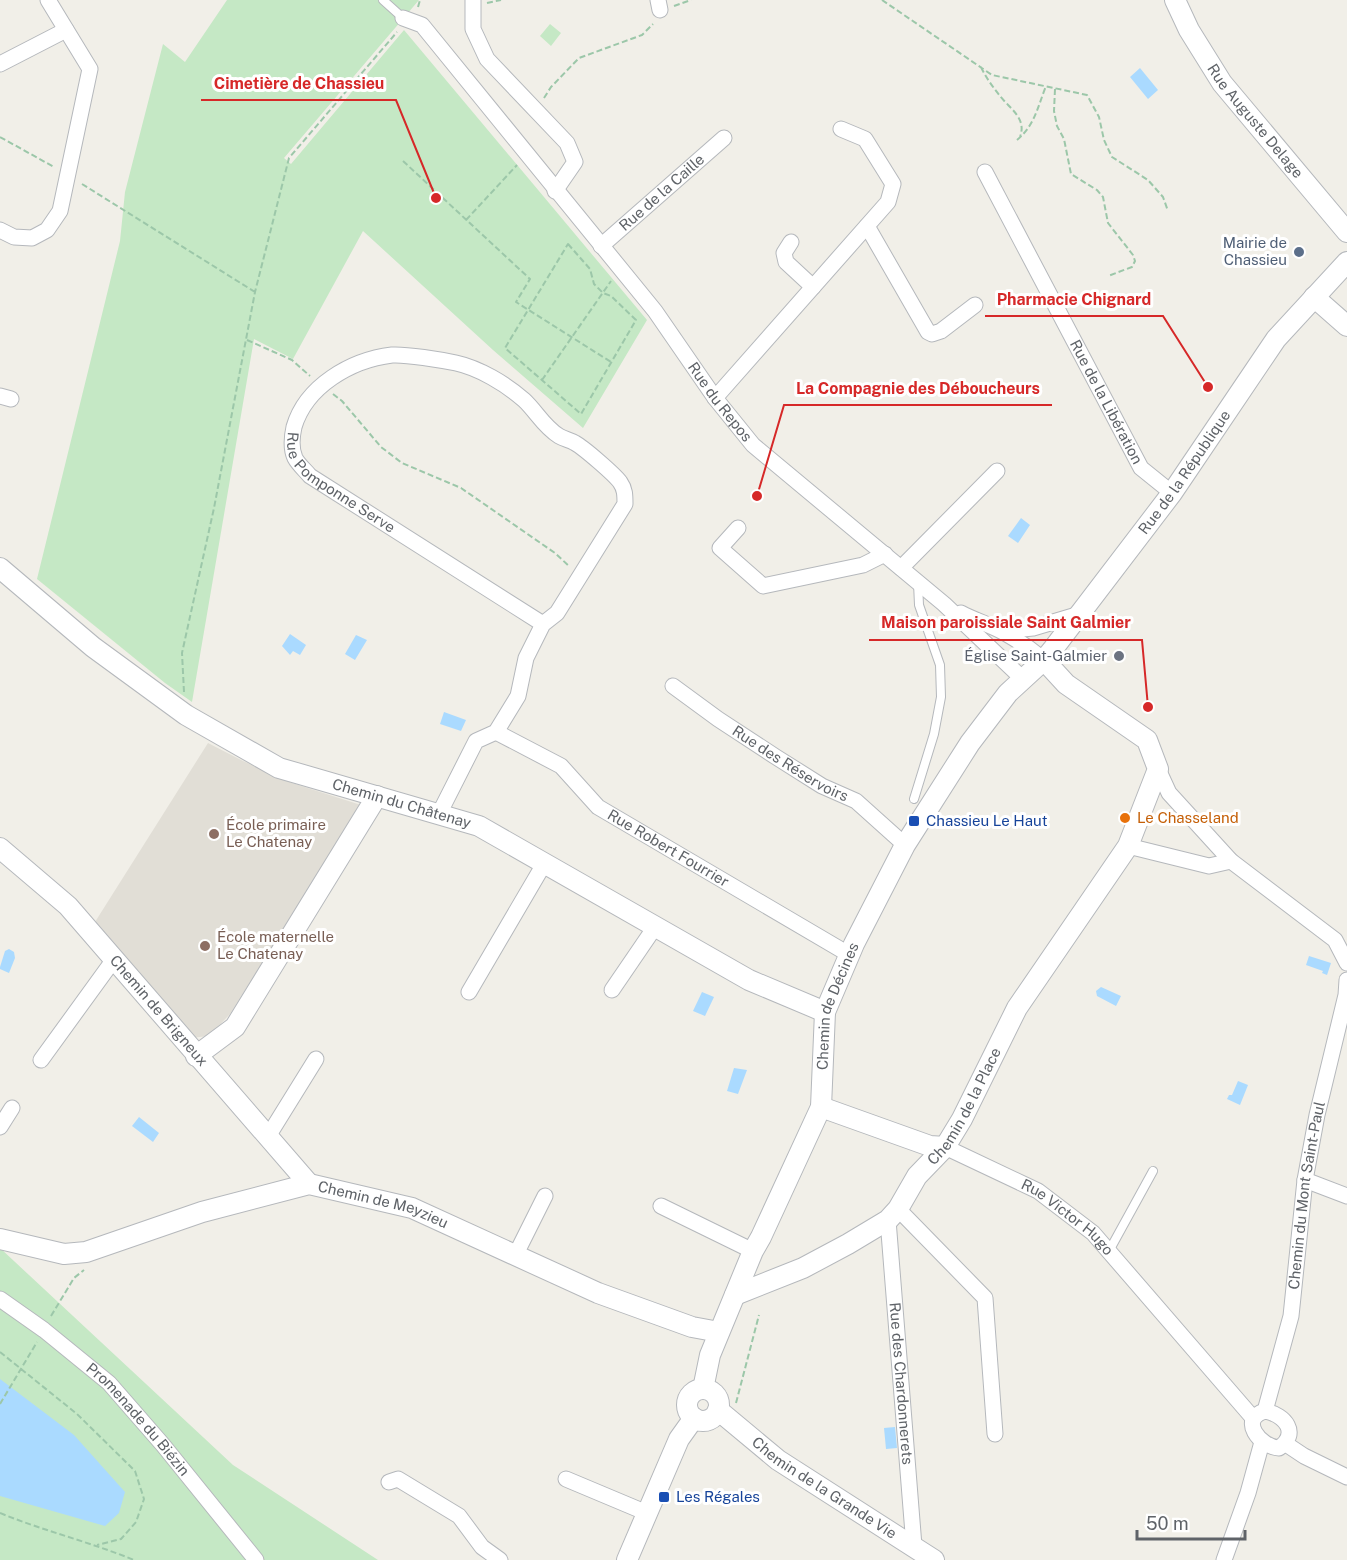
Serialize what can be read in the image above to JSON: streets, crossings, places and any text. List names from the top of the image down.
{
  "streets": {
    "street": [
      "Rue Auguste Delage",
      "Rue de la Caille",
      "Rue du Repos",
      "Rue de la Libération",
      "Rue de la République",
      "Rue Pomponne Serve",
      "Rue des Réservoirs",
      "Chemin du Châtenay",
      "Rue Robert Fourrier",
      "Chemin de Décines",
      "Chemin de Brigneux",
      "Chemin de la Place",
      "Chemin du Mont Saint-Paul",
      "Chemin de Meyzieu",
      "Rue Victor Hugo",
      "Rue des Chardonnerets",
      "Promenade du Biézin",
      "Chemin de la Grande Vie"
    ]
  },
  "crossings": [
    ["Rue de la Caille", "Rue du Repos"],
    ["Rue du Repos", "Rue de la République"],
    ["Rue du Repos", "Chemin de Décines"],
    ["Rue de la Libération", "Rue de la République"],
    ["Rue de la République", "Chemin de Décines"],
    ["Rue Pomponne Serve", "Chemin du Châtenay"],
    ["Rue Pomponne Serve", "Rue Robert Fourrier"],
    ["Rue des Réservoirs", "Chemin de Décines"],
    ["Chemin du Châtenay", "Chemin de Décines"],
    ["Rue Robert Fourrier", "Chemin de Décines"],
    ["Chemin de Décines", "Chemin de la Place"],
    ["Chemin de Décines", "Chemin de Meyzieu"],
    ["Chemin de Décines", "Rue Victor Hugo"],
    ["Chemin de Décines", "Chemin de la Grande Vie"],
    ["Chemin de Brigneux", "Chemin de Meyzieu"],
    ["Chemin de la Place", "Rue Victor Hugo"],
    ["Chemin de la Place", "Rue des Chardonnerets"],
    ["Chemin du Mont Saint-Paul", "Rue Victor Hugo"],
    ["Rue des Chardonnerets", "Chemin de la Grande Vie"]
  ],
  "places": {
    "other": [
      "Cimetière de Chassieu",
      "Mairie de Chassieu",
      "Pharmacie Chignard",
      "La Compagnie des Déboucheurs",
      "Église Saint-Galmier",
      "Maison paroissiale Saint Galmier",
      "Le Chasseland",
      "École primaire Le Chatenay",
      "École maternelle Le Chatenay"
    ],
    "transit": ["Chassieu Le Haut", "Les Régales"]
  },
  "scale_bar": "50 m"
}
